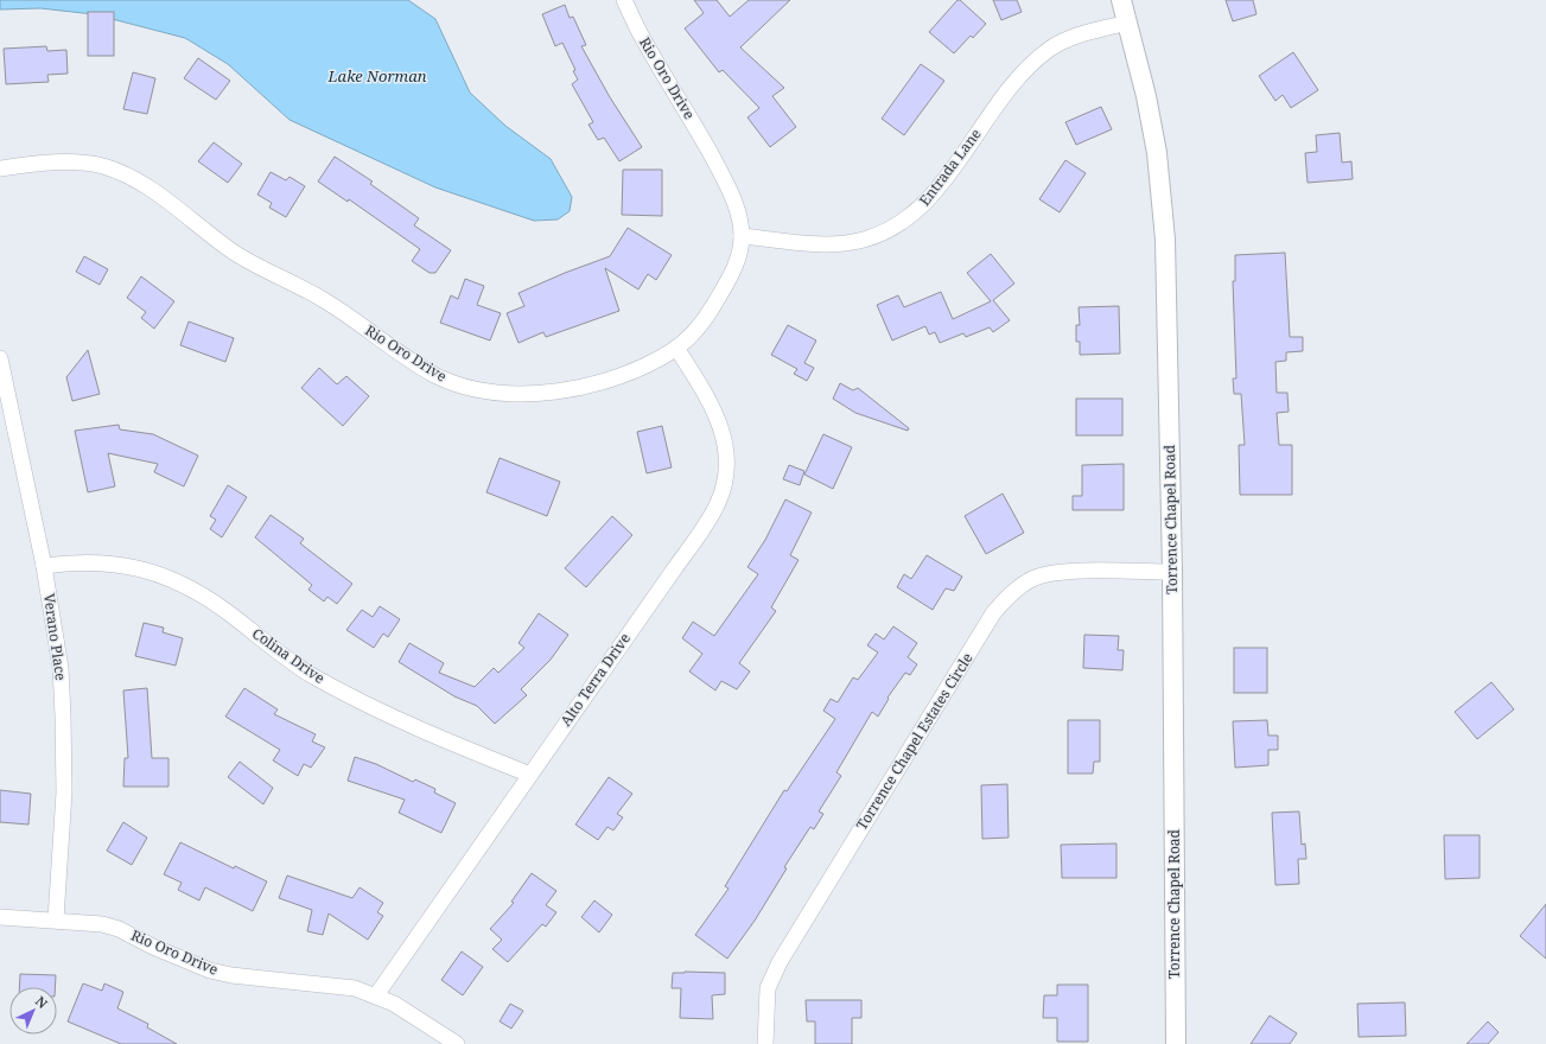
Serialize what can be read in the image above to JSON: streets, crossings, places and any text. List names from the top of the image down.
{
  "streets": {
    "street": [
      "Rio Oro Drive",
      "Entrada Lane",
      "Torrence Chapel Road",
      "Verano Place",
      "Colina Drive",
      "Alto Terra Drive",
      "Torrence Chapel Estates Circle"
    ]
  },
  "crossings": [
    ["Rio Oro Drive", "Entrada Lane"],
    ["Rio Oro Drive", "Verano Place"],
    ["Rio Oro Drive", "Alto Terra Drive"],
    ["Entrada Lane", "Torrence Chapel Road"],
    ["Torrence Chapel Road", "Torrence Chapel Estates Circle"],
    ["Verano Place", "Colina Drive"],
    ["Colina Drive", "Alto Terra Drive"]
  ],
  "water": ["Lake Norman"],
  "north": "top right"
}
